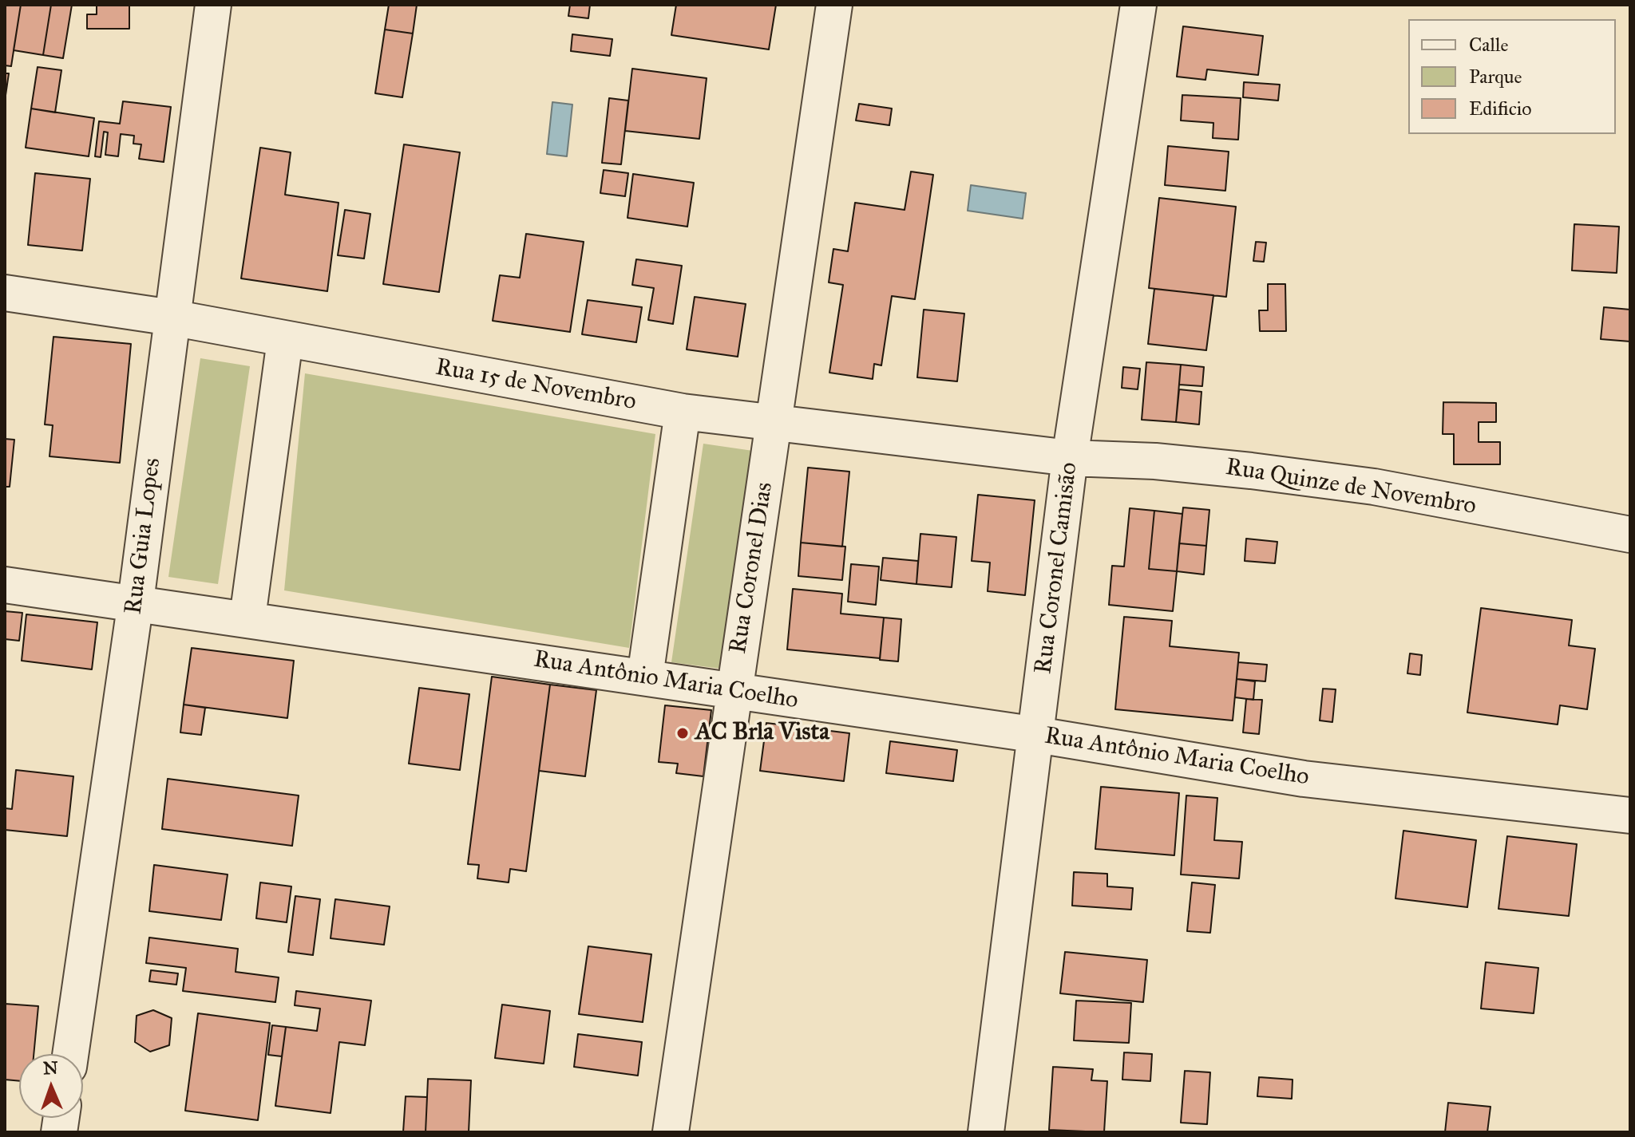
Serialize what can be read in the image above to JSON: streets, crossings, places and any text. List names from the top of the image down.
{
  "streets": {
    "street": [
      "Rua 15 de Novembro",
      "Rua Quinze de Novembro",
      "Rua Guia Lopes",
      "Rua Coronel Dias",
      "Rua Coronel Camisão",
      "Rua Antônio Maria Coelho"
    ]
  },
  "crossings": [
    ["Rua 15 de Novembro", "Rua Quinze de Novembro"],
    ["Rua 15 de Novembro", "Rua Guia Lopes"],
    ["Rua 15 de Novembro", "Rua Coronel Dias"],
    ["Rua 15 de Novembro", "Rua Coronel Camisão"],
    ["Rua Quinze de Novembro", "Rua Coronel Camisão"],
    ["Rua Guia Lopes", "Rua Antônio Maria Coelho"],
    ["Rua Coronel Dias", "Rua Antônio Maria Coelho"],
    ["Rua Coronel Camisão", "Rua Antônio Maria Coelho"]
  ],
  "places": ["AC Brla Vista"],
  "legend": ["Calle", "Parque", "Edificio"],
  "north": "top"
}
